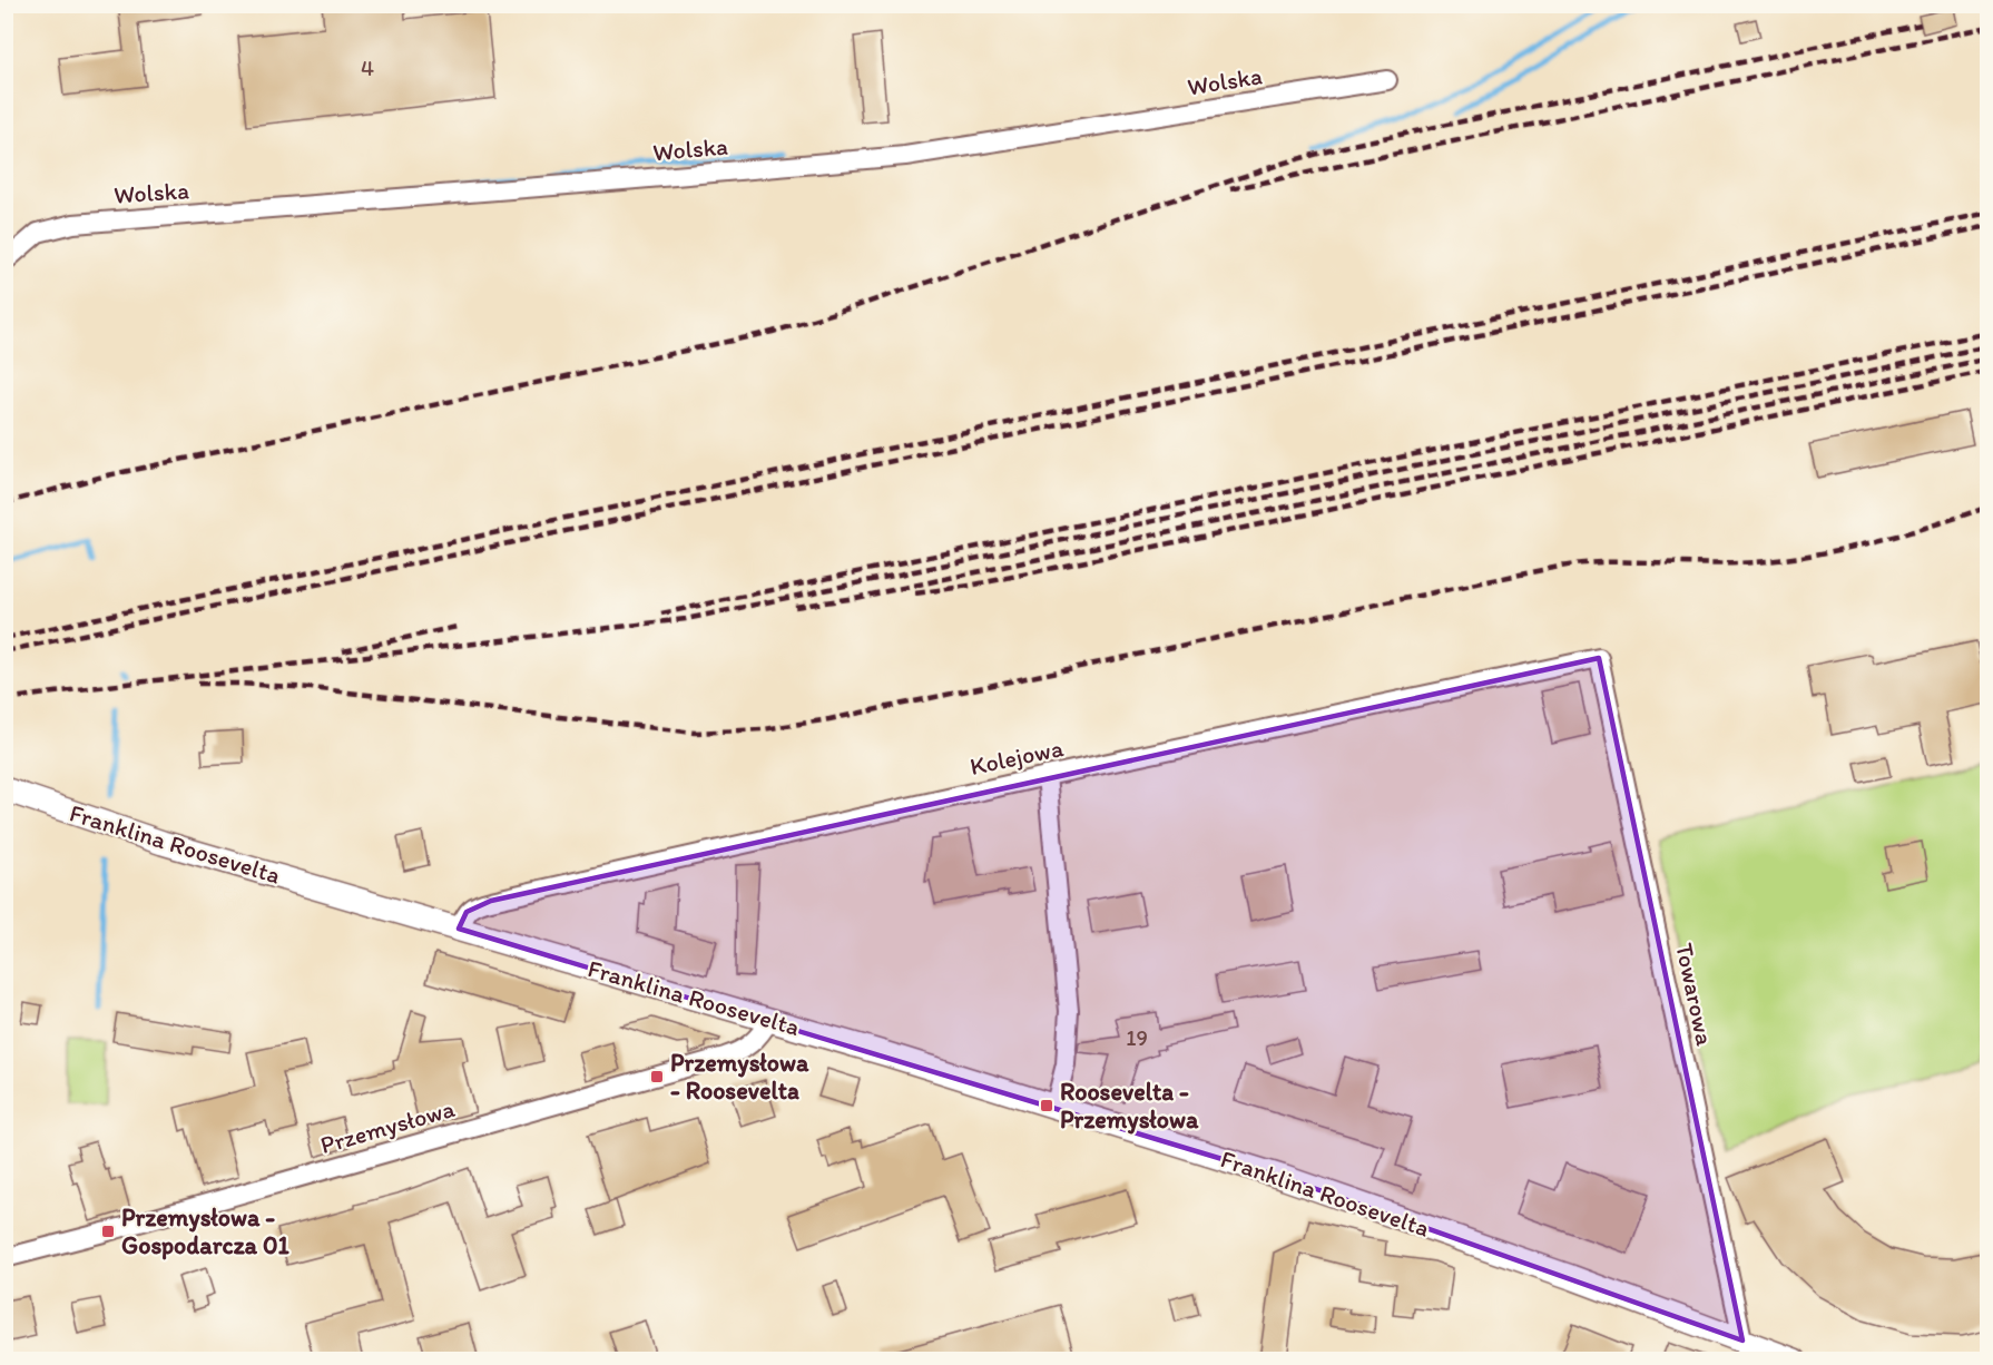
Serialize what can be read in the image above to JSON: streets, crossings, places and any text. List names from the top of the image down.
{
  "streets": {
    "street": [
      "Wolska",
      "Kolejowa",
      "Franklina Roosevelta",
      "Towarowa",
      "Przemysłowa"
    ]
  },
  "crossings": [
    ["Kolejowa", "Franklina Roosevelta"],
    ["Kolejowa", "Towarowa"],
    ["Franklina Roosevelta", "Towarowa"],
    ["Franklina Roosevelta", "Przemysłowa"]
  ],
  "places": {
    "transit": ["Przemysłowa - Roosevelta", "Roosevelta - Przemysłowa", "Przemysłowa - Gospodarcza 01"]
  },
  "house_numbers": ["4", "19"]
}
